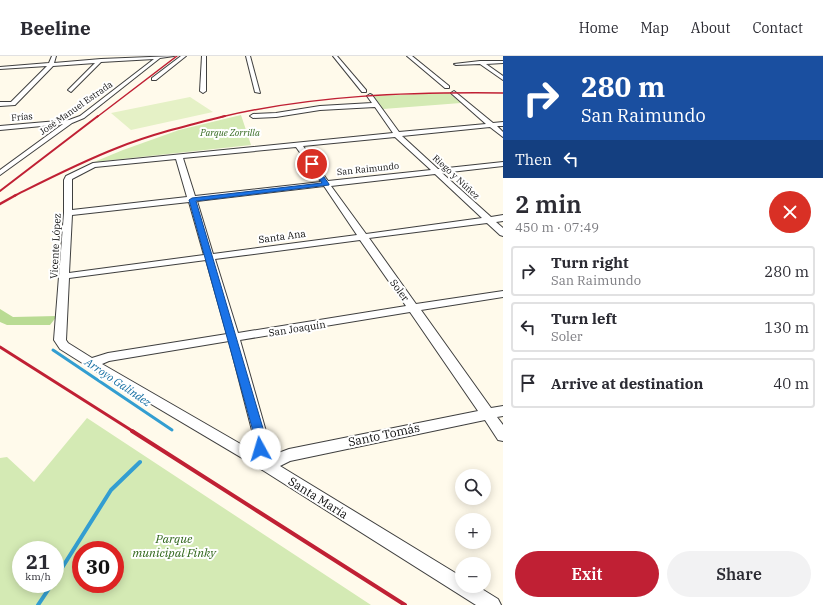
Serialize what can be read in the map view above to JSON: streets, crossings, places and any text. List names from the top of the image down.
{
  "streets": {
    "street": [
      "José Manuel Estrada",
      "Frías",
      "San Raimundo",
      "Riego y Núñez",
      "Santa Ana",
      "Vicente López",
      "Soler",
      "San Joaquín",
      "Santo Tomás",
      "Santa María"
    ]
  },
  "crossings": [
    ["José Manuel Estrada", "Frías"],
    ["San Raimundo", "Riego y Núñez"],
    ["San Raimundo", "Vicente López"],
    ["San Raimundo", "Soler"],
    ["Riego y Núñez", "Santa Ana"],
    ["Santa Ana", "Vicente López"],
    ["Santa Ana", "Soler"],
    ["Vicente López", "Santa María"],
    ["Soler", "San Joaquín"],
    ["Soler", "Santo Tomás"],
    ["San Joaquín", "Santa María"],
    ["Santo Tomás", "Santa María"]
  ],
  "water": ["Arroyo Galíndez"],
  "parks": ["Parque Zorrilla", "Parque municipal Finky"],
  "page": {
    "header": "Beeline",
    "nav": [
      "Home",
      "Map",
      "About",
      "Contact"
    ],
    "turn": ["280 m", "San Raimundo"],
    "then": "Then",
    "heading": ["2 min", "450 m · 07:49"],
    "list": [
      {
        "name": "Turn right",
        "note": "San Raimundo",
        "value": "280 m"
      },
      {
        "name": "Turn left",
        "note": "Soler",
        "value": "130 m"
      },
      {
        "name": "Arrive at destination",
        "value": "40 m"
      }
    ],
    "map_buttons": ["+", "−"],
    "speed": "21 km/h",
    "limit": "30",
    "buttons": ["Exit", "Share"]
  }
}
